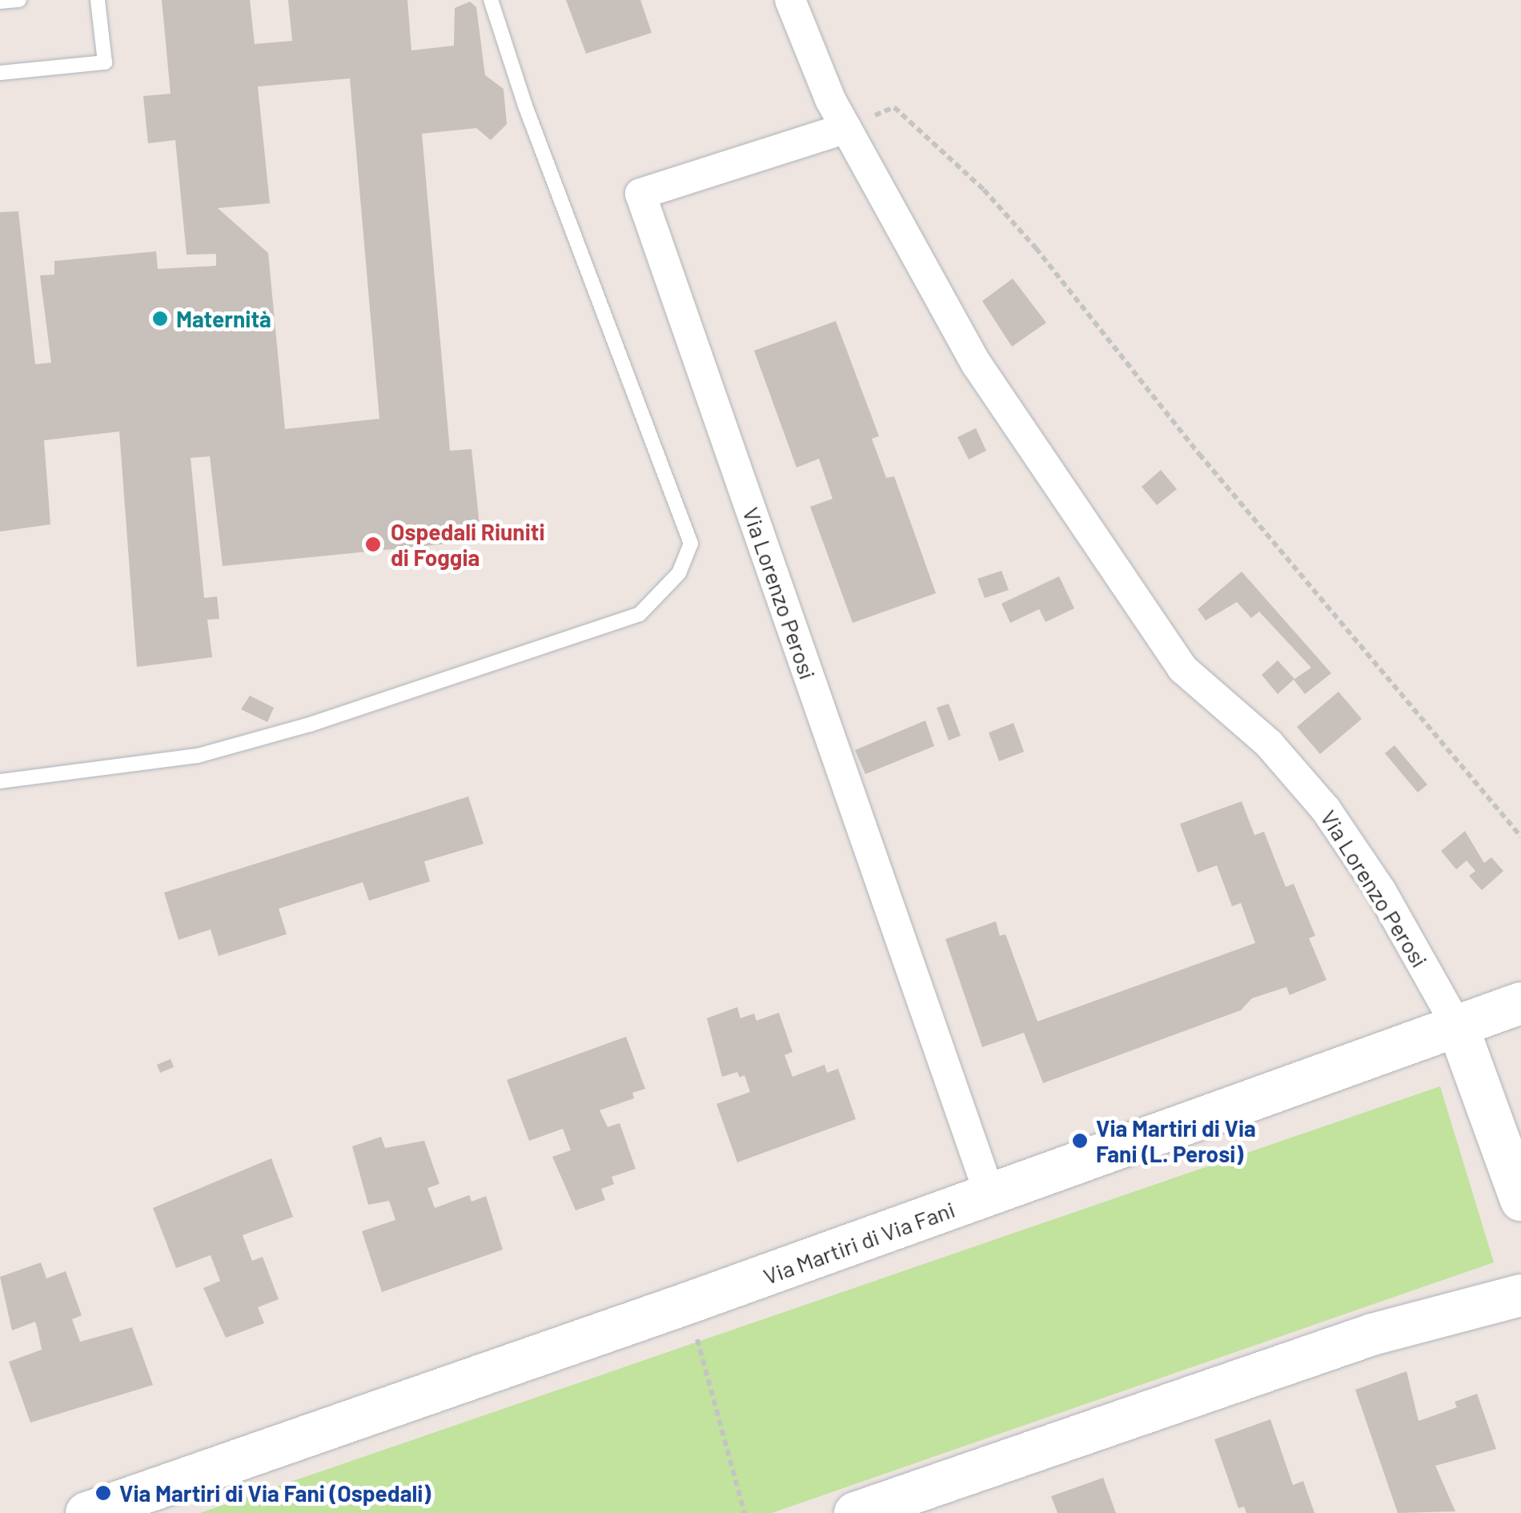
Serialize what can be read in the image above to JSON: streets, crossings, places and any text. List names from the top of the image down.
{
  "streets": {
    "street": ["Via Lorenzo Perosi", "Via Martiri di Via Fani"]
  },
  "crossings": [
    ["Via Lorenzo Perosi", "Via Martiri di Via Fani"]
  ],
  "places": [
    "Maternità",
    "Ospedali Riuniti di Foggia",
    "Via Martiri di Via Fani (L. Perosi)",
    "Via Martiri di Via Fani (Ospedali)"
  ]
}
